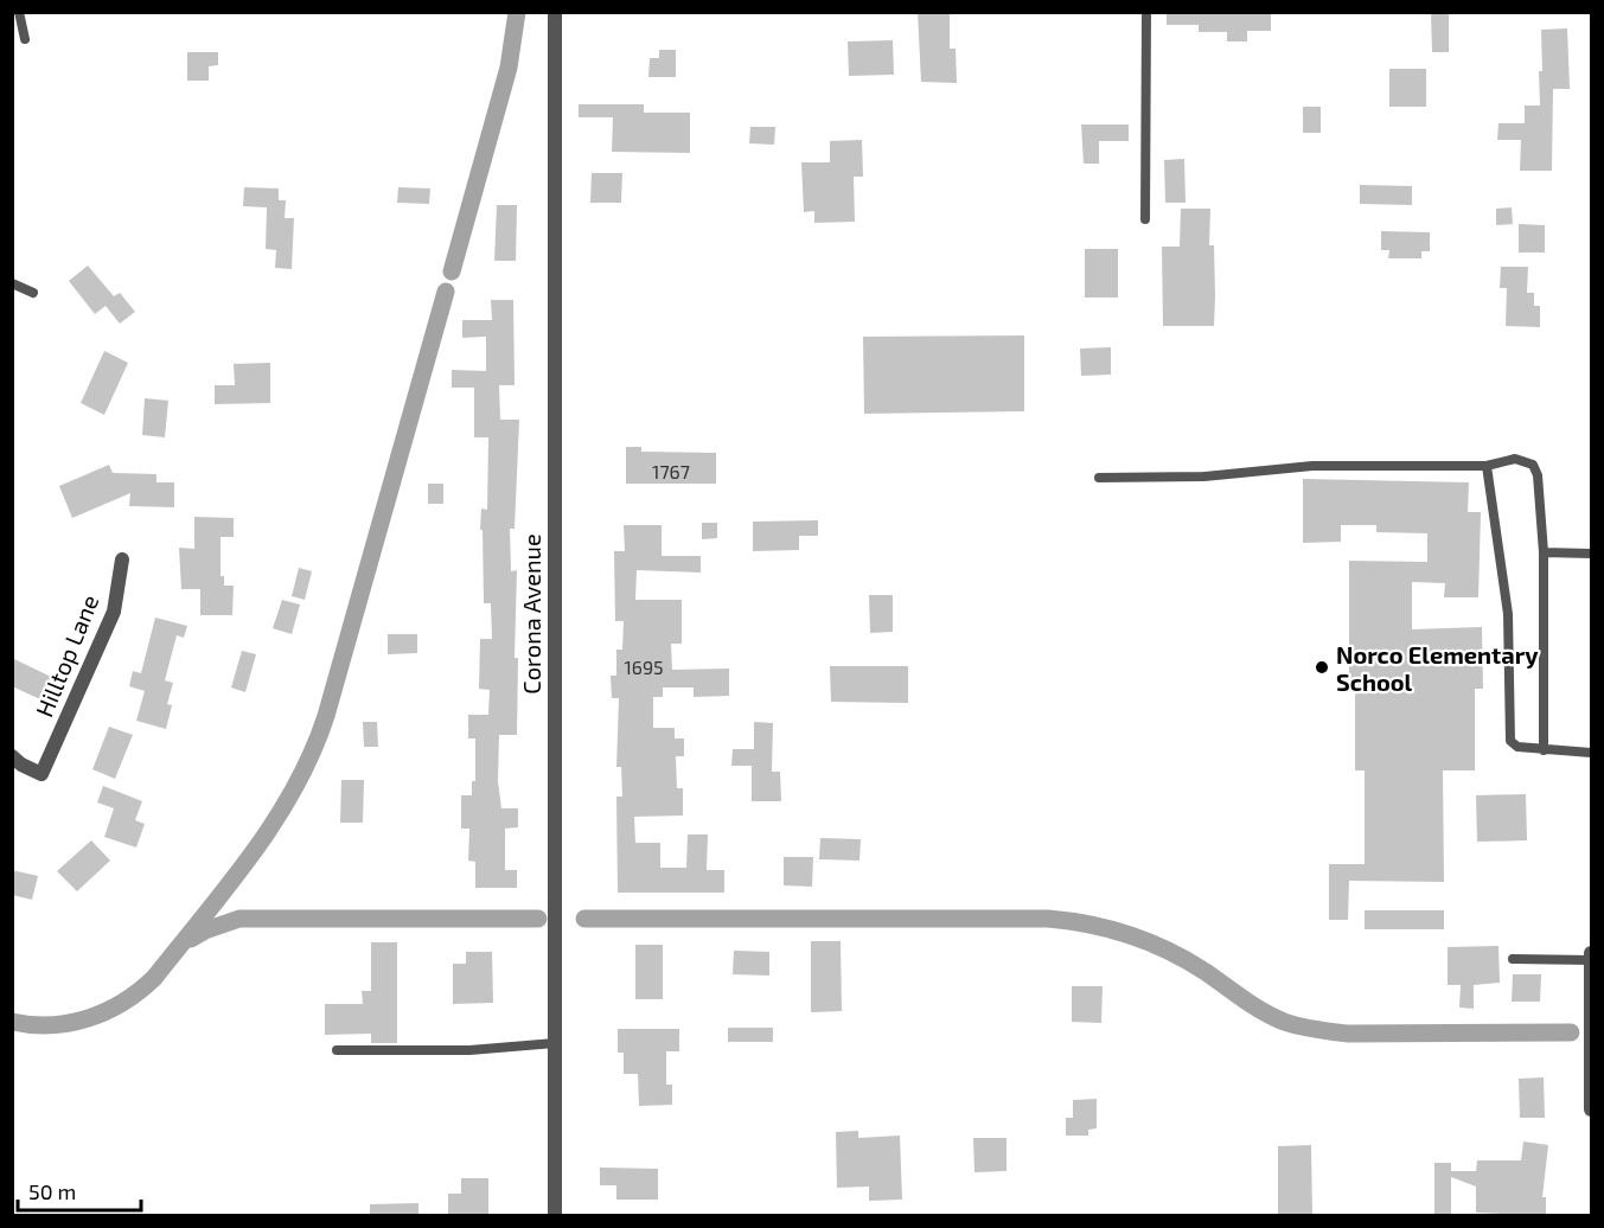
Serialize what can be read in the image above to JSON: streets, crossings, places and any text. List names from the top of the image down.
{
  "streets": {
    "street": ["Corona Avenue", "Hilltop Lane"]
  },
  "places": ["Norco Elementary School"],
  "house_numbers": ["1767", "1695"],
  "scale_bar": "50 m"
}
